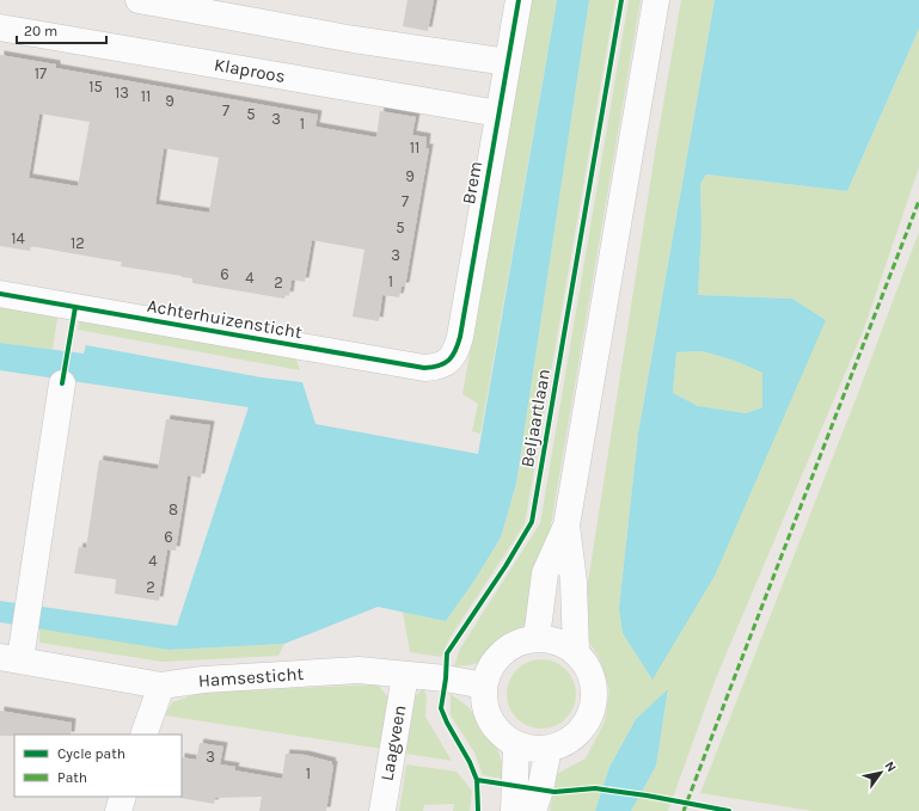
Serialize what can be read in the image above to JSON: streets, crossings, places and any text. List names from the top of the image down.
{
  "streets": {
    "street": [
      "Klaproos",
      "Brem",
      "Achterhuizensticht",
      "Hamsesticht",
      "Laagveen"
    ],
    "cycle path": ["Beljaartlaan"]
  },
  "crossings": [
    ["Klaproos", "Brem"],
    ["Brem", "Achterhuizensticht"],
    ["Hamsesticht", "Laagveen"]
  ],
  "house_numbers": [
    "17",
    "15",
    "13",
    "11",
    "9",
    "7",
    "5",
    "3",
    "1",
    "11",
    "9",
    "7",
    "5",
    "14",
    "12",
    "3",
    "6",
    "4",
    "1",
    "2",
    "8",
    "6",
    "4",
    "2",
    "3",
    "1"
  ],
  "legend": ["Cycle path", "Path"],
  "scale_bar": "20 m",
  "north": "top right"
}
